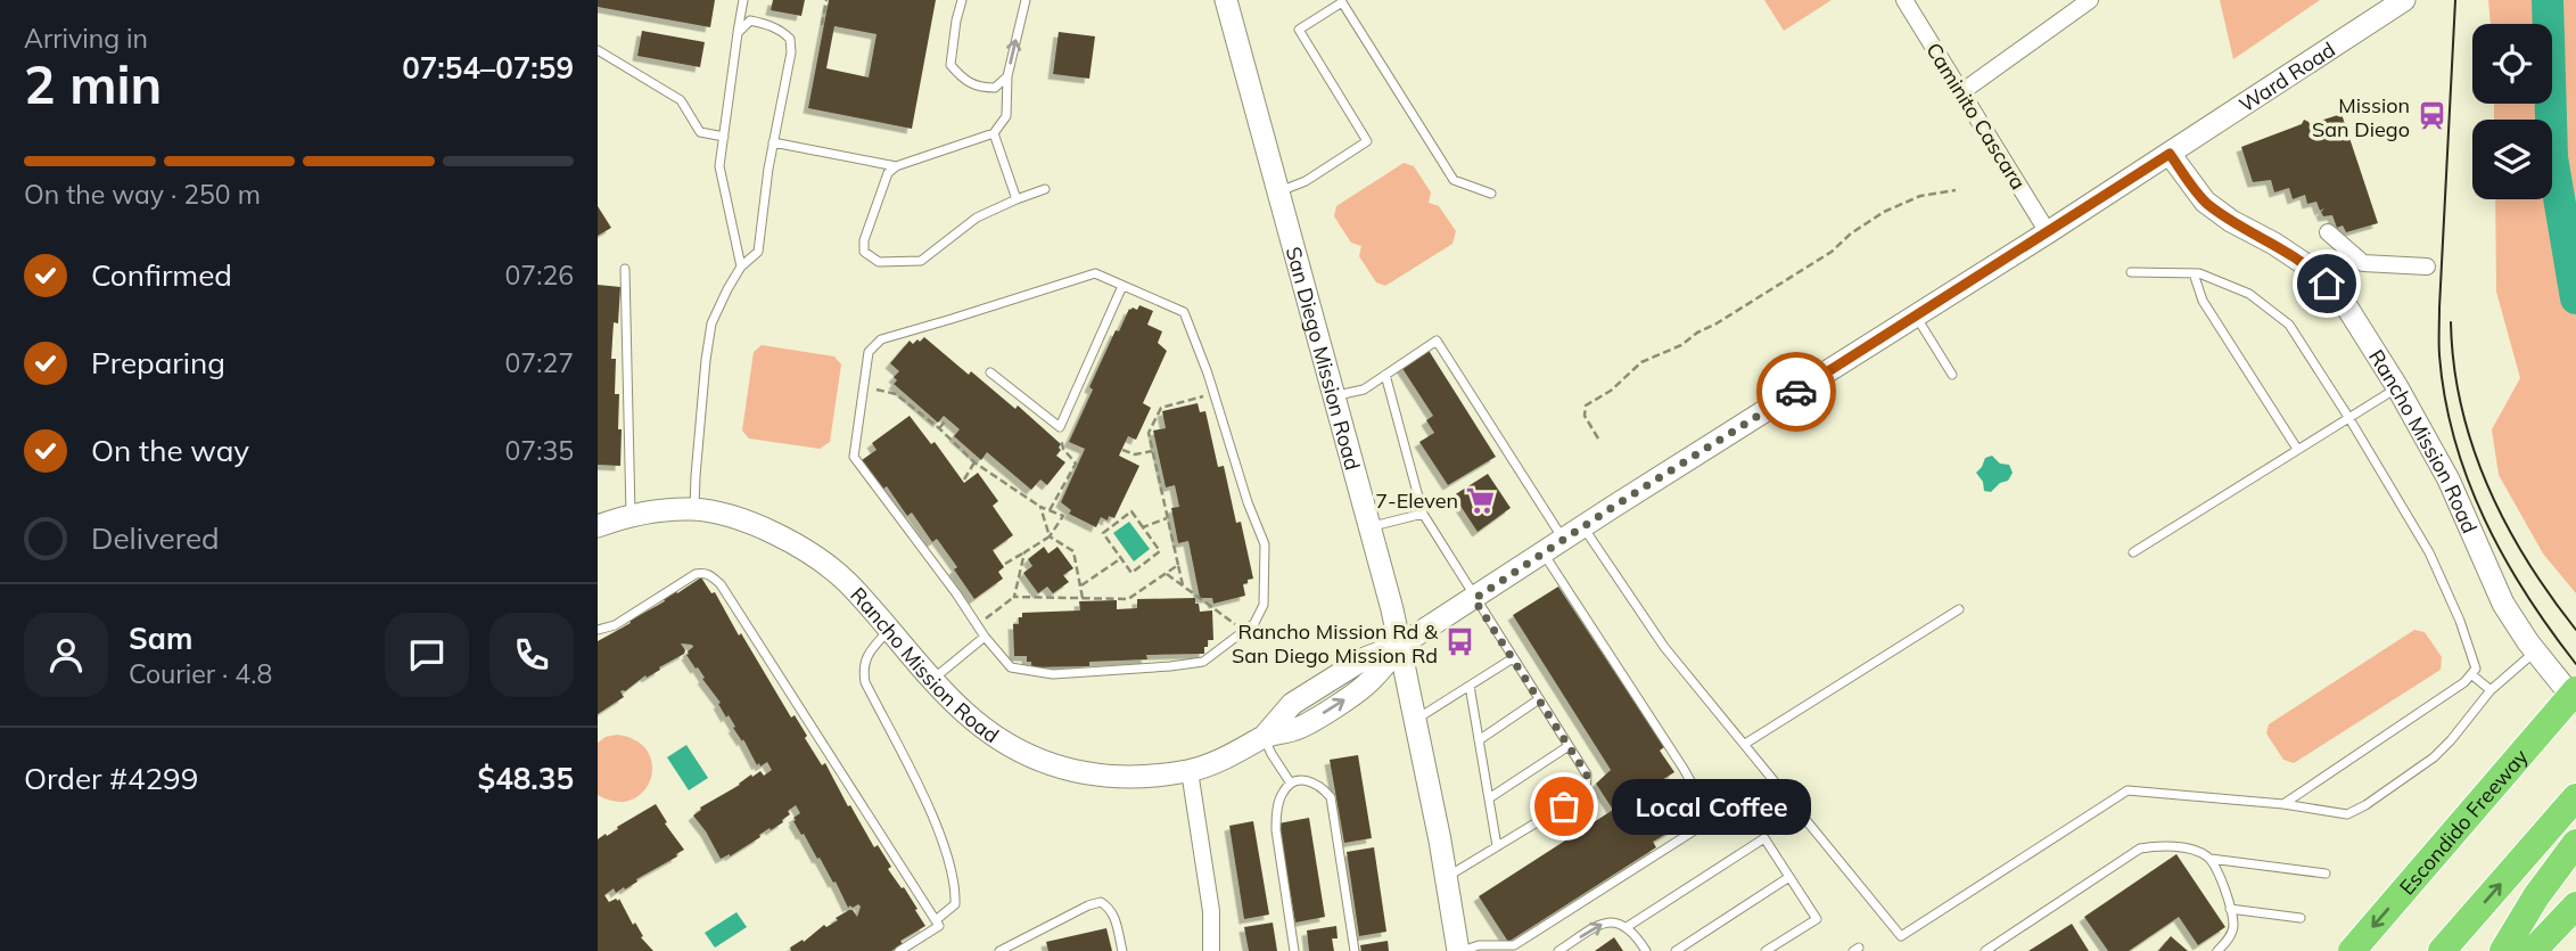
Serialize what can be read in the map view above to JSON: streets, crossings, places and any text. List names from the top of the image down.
{
  "streets": {
    "highway": ["Escondido Freeway"],
    "main road": ["Ward Road", "San Diego Mission Road", "Rancho Mission Road"],
    "street": ["Caminito Cascara"]
  },
  "crossings": [
    ["Ward Road", "Rancho Mission Road"],
    ["Caminito Cascara", "Rancho Mission Road"],
    ["San Diego Mission Road", "Rancho Mission Road"]
  ],
  "places": {
    "station": ["Mission San Diego"],
    "supermarket": ["7-Eleven"],
    "bus stop": ["Rancho Mission Rd & San Diego Mission Rd"],
    "other": ["Local Coffee"]
  },
  "page": {
    "heading": ["2 min", "Arriving in", "07:54–07:59"],
    "panel": [
      "Sam",
      "Courier · 4.8",
      "Order #4299",
      "$48.35"
    ],
    "bar": "On the way · 250 m",
    "list": [
      ["Confirmed", "07:26"],
      ["Preparing", "07:27"],
      ["On the way", "07:35"],
      "Delivered"
    ],
    "bubble": "Local Coffee"
  }
}
